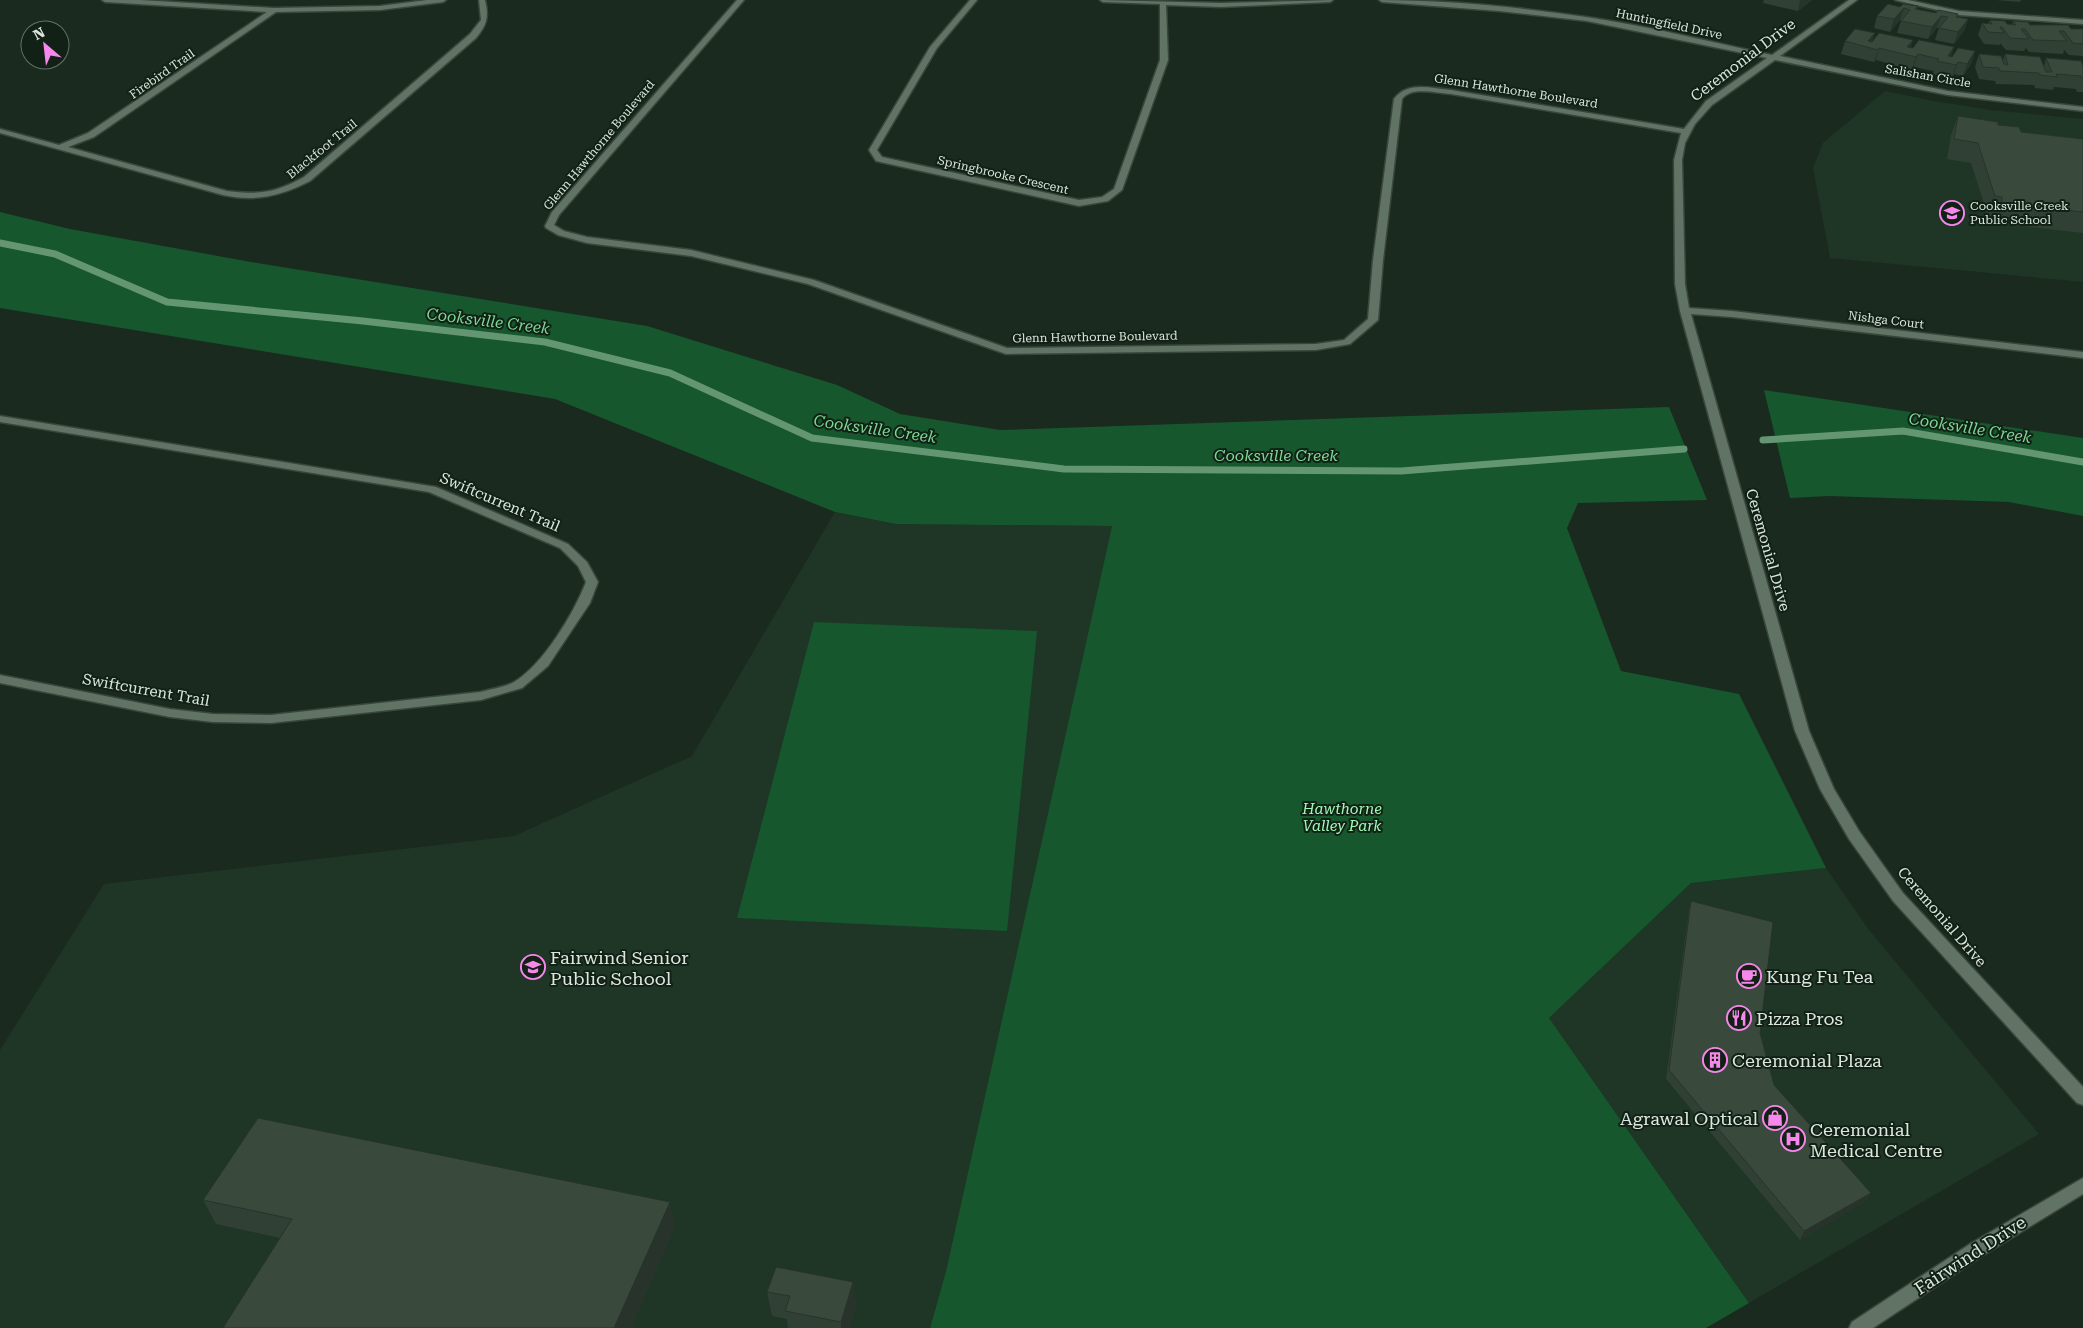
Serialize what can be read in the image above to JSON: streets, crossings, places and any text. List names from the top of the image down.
{
  "streets": {
    "street": [
      "Huntingfield Drive",
      "Ceremonial Drive",
      "Firebird Trail",
      "Salishan Circle",
      "Glenn Hawthorne Boulevard",
      "Blackfoot Trail",
      "Springbrooke Crescent",
      "Nishga Court",
      "Swiftcurrent Trail",
      "Fairwind Drive"
    ]
  },
  "crossings": [
    ["Huntingfield Drive", "Ceremonial Drive"],
    ["Huntingfield Drive", "Salishan Circle"],
    ["Ceremonial Drive", "Salishan Circle"],
    ["Ceremonial Drive", "Glenn Hawthorne Boulevard"],
    ["Ceremonial Drive", "Nishga Court"],
    ["Firebird Trail", "Blackfoot Trail"]
  ],
  "water": ["Cooksville Creek"],
  "parks": ["Hawthorne Valley Park"],
  "places": {
    "school or university": ["Cooksville Creek Public School", "Fairwind Senior Public School"],
    "cafe": ["Kung Fu Tea"],
    "restaurant": ["Pizza Pros"],
    "building": ["Ceremonial Plaza"],
    "shop": ["Agrawal Optical"],
    "hospital": ["Ceremonial Medical Centre"]
  },
  "north": "top left"
}
